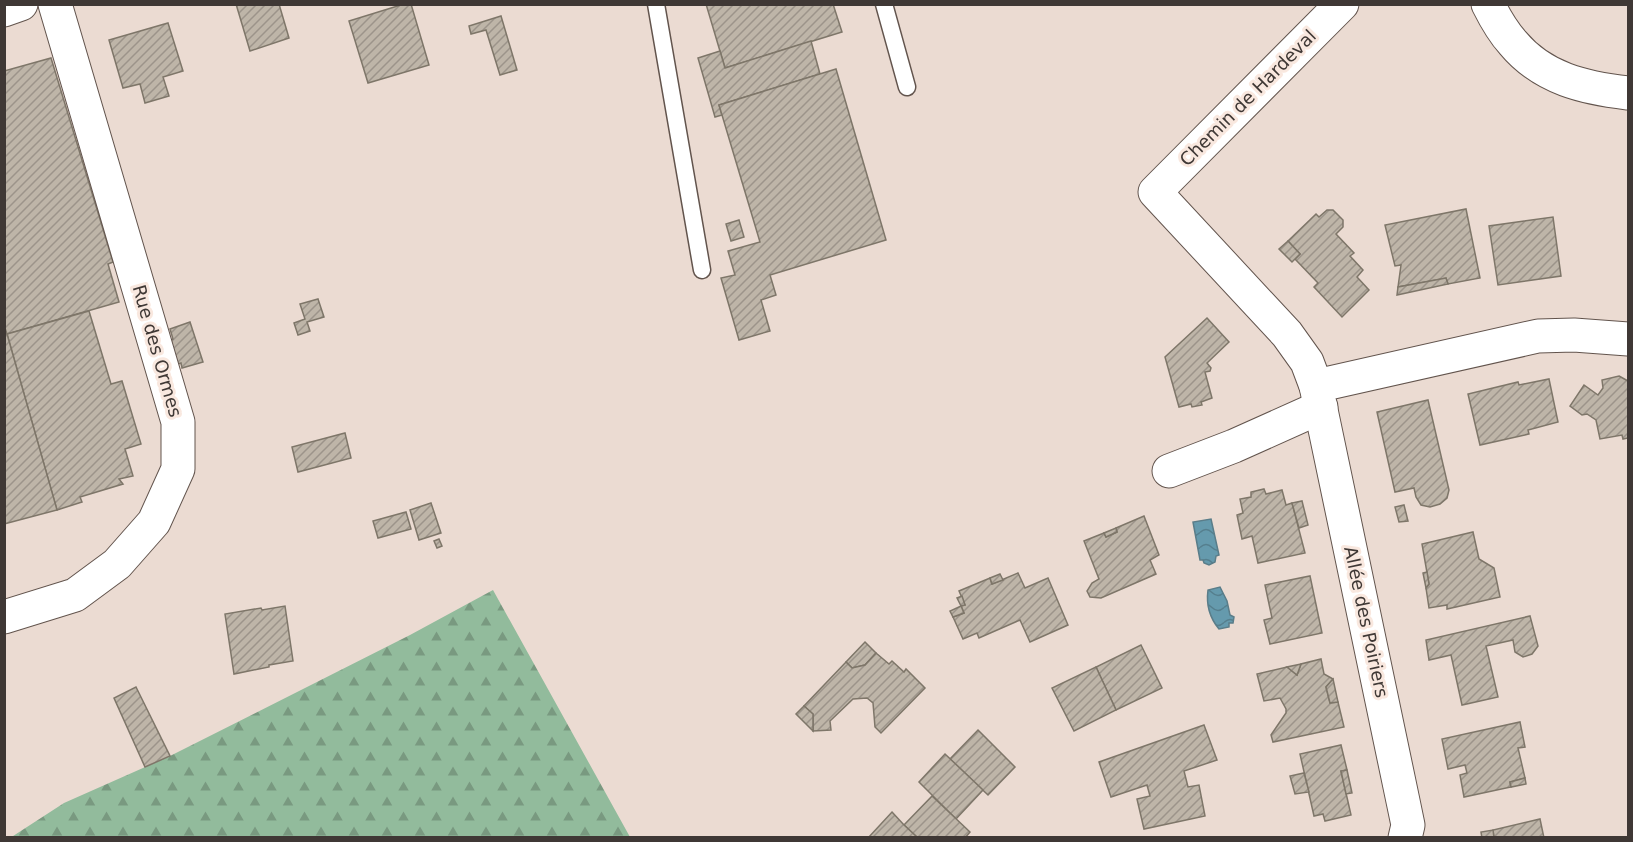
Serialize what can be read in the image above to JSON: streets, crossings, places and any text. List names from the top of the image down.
{
  "streets": {
    "street": ["Chemin de Hardeval", "Rue des Ormes", "Allée des Poiriers"]
  },
  "crossings": [
    ["Chemin de Hardeval", "Allée des Poiriers"]
  ]
}
